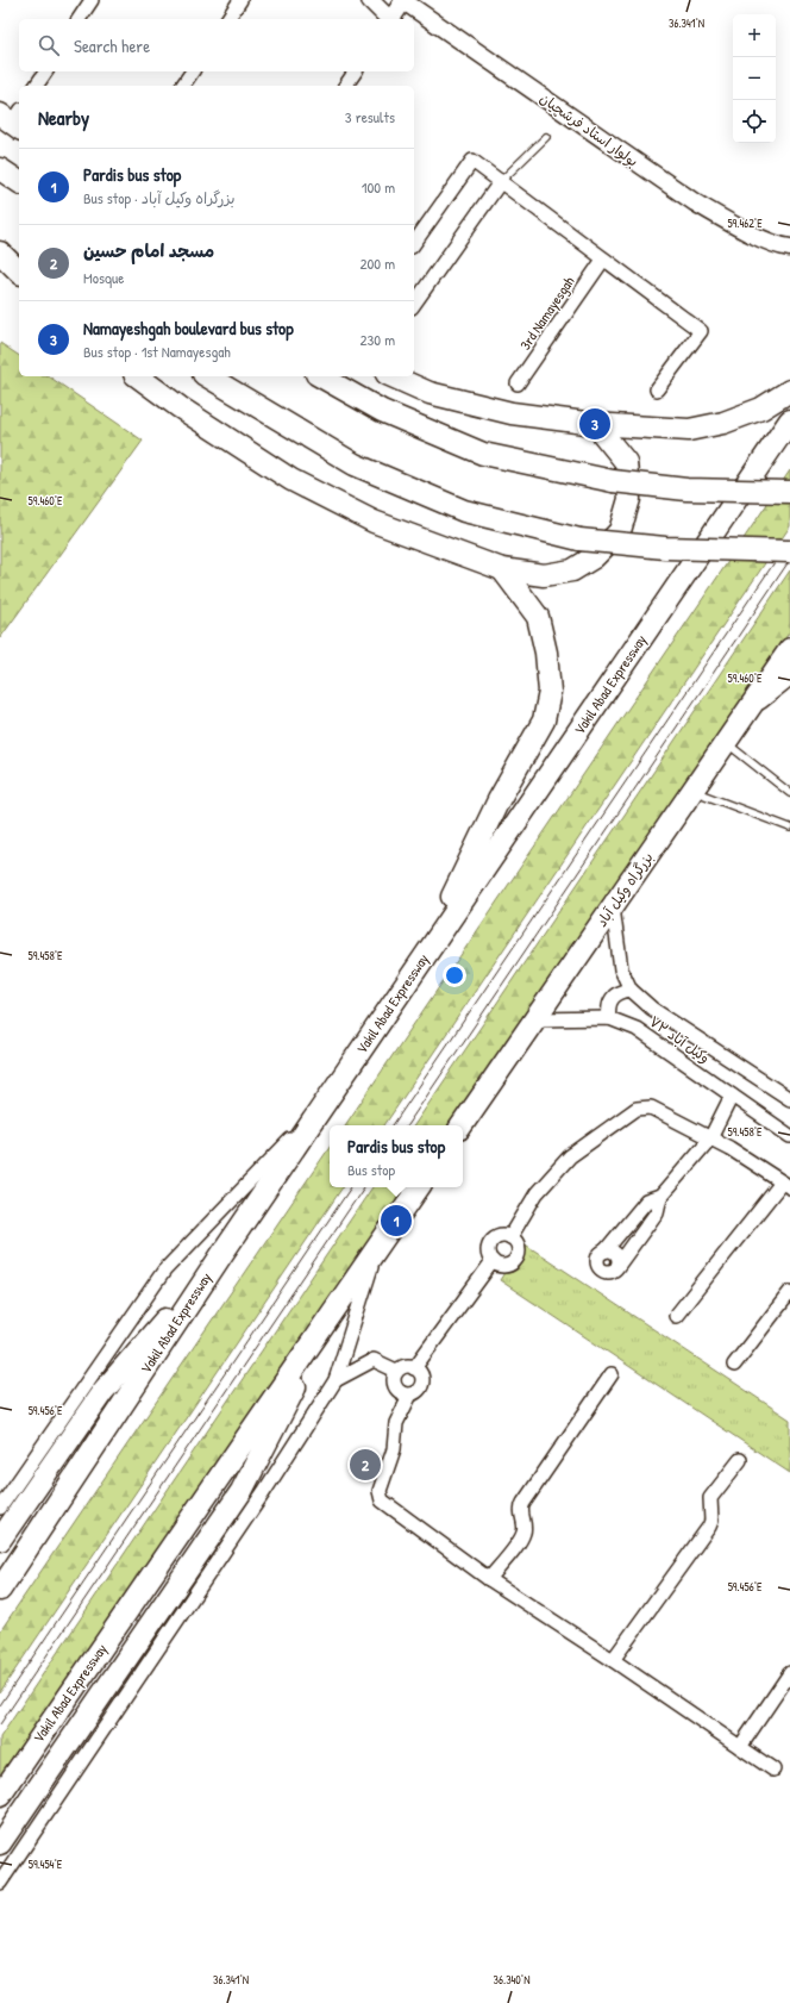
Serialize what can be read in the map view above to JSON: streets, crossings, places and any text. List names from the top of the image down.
{
  "streets": {
    "highway": ["Vakil Abad Expressway", "بزرگراه وکیل آباد"],
    "street": ["بولوار استاد فرشچیان", "3rd Namayesgah", "۷۲ وکیل آباد"]
  },
  "crossings": [
    ["بزرگراه وکیل آباد", "۷۲ وکیل آباد"]
  ],
  "page": {
    "map_buttons": ["+", "−"],
    "search": "Search here",
    "heading": ["Nearby", "3 results"],
    "list": [
      {
        "mark": "1",
        "name": "Pardis bus stop",
        "note": "Bus stop · بزرگراه وکیل آباد",
        "value": "100 m"
      },
      {
        "mark": "2",
        "name": "مسجد امام حسین",
        "note": "Mosque",
        "value": "200 m"
      },
      {
        "mark": "3",
        "name": "Namayeshgah boulevard bus stop",
        "note": "Bus stop · 1st Namayesgah",
        "value": "230 m"
      }
    ],
    "pins": ["3", "1", "2"],
    "popup": ["Pardis bus stop", "Bus stop"]
  },
  "coordinates": [
    "36.341°N",
    "59.462°E",
    "59.460°E",
    "59.458°E",
    "59.456°E",
    "59.454°E",
    "36.340°N"
  ]
}
